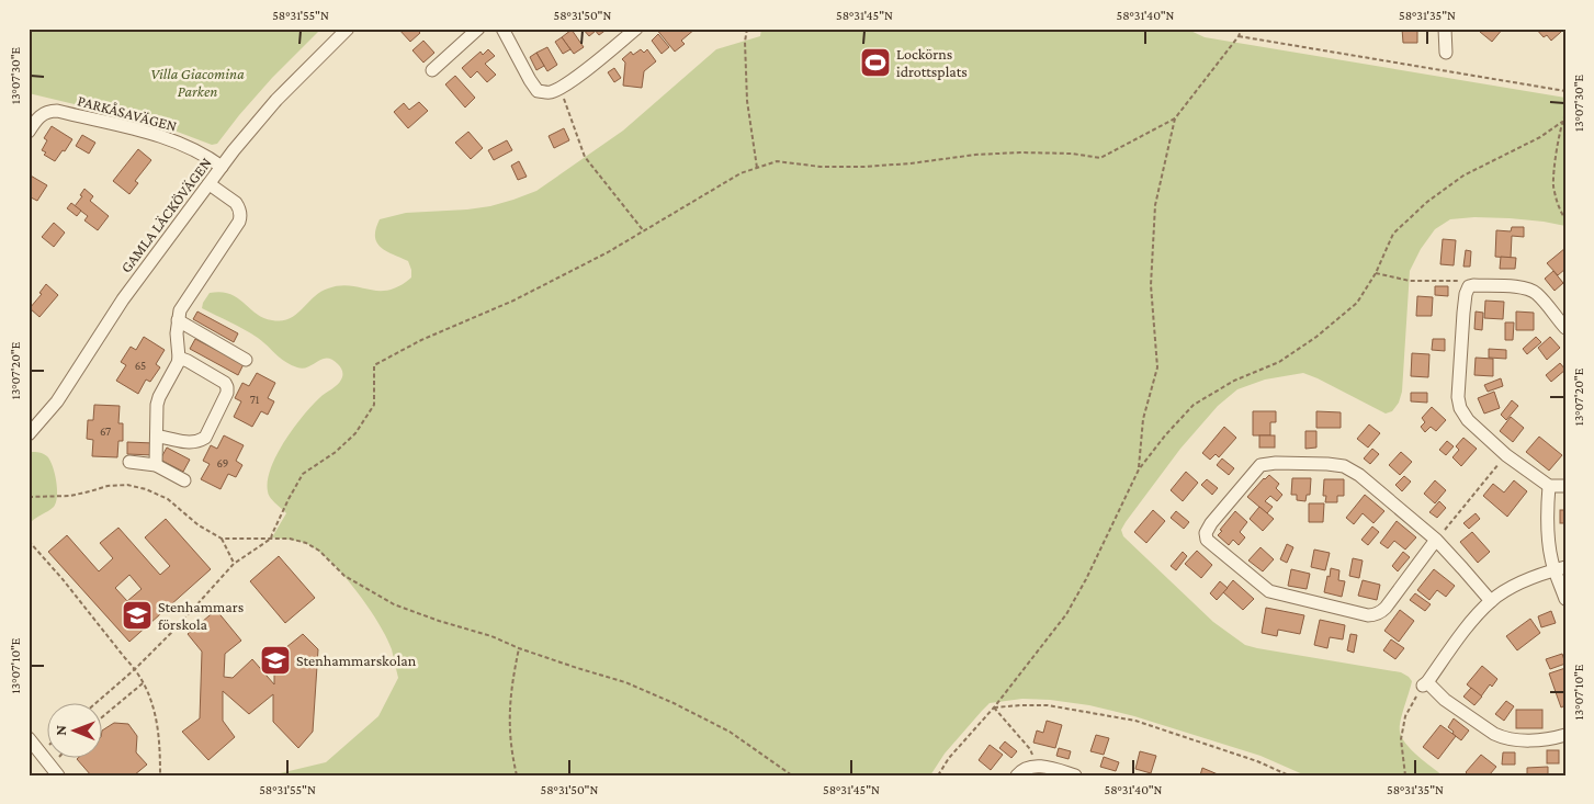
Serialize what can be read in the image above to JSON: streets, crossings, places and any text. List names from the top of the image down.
{
  "streets": {
    "street": ["PARKÅSAVÄGEN", "GAMLA LÄCKÖVÄGEN"]
  },
  "crossings": [
    ["PARKÅSAVÄGEN", "GAMLA LÄCKÖVÄGEN"]
  ],
  "parks": ["Villa Giacomina Parken"],
  "places": {
    "sports": ["Lockörns idrottsplats"],
    "school or university": ["Stenhammars förskola", "Stenhammarskolan"]
  },
  "house_numbers": [
    "65",
    "71",
    "67",
    "69"
  ],
  "north": "left",
  "coordinates": [
    "58°31'55\"N",
    "58°31'50\"N",
    "58°31'45\"N",
    "58°31'40\"N",
    "58°31'35\"N",
    "13°07'30\"E",
    "13°07'20\"E",
    "13°07'10\"E"
  ]
}
